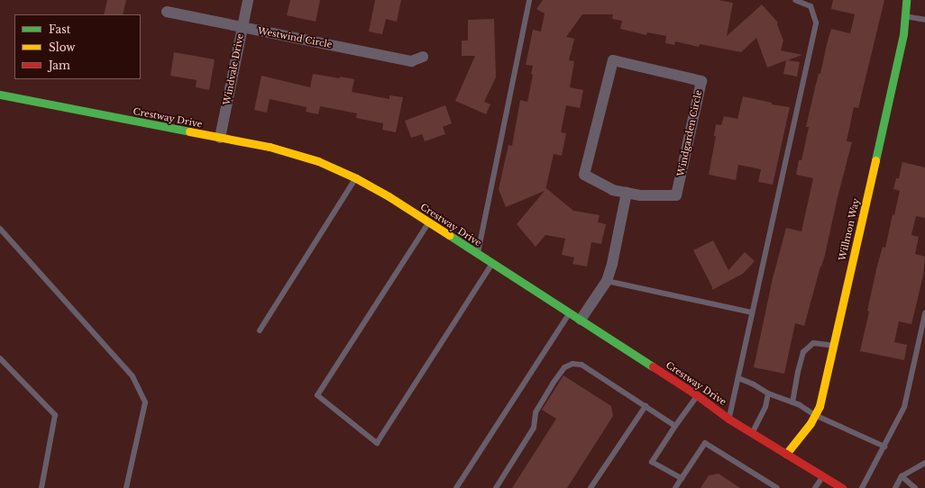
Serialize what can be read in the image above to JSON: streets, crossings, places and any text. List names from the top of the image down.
{
  "streets": {
    "main road": ["Crestway Drive", "Willmon Way"],
    "street": ["Westwind Circle", "Windvale Drive", "Windgarden Circle"]
  },
  "crossings": [
    ["Westwind Circle", "Windvale Drive"],
    ["Windvale Drive", "Crestway Drive"],
    ["Crestway Drive", "Willmon Way"]
  ],
  "legend": ["Fast", "Slow", "Jam"]
}
